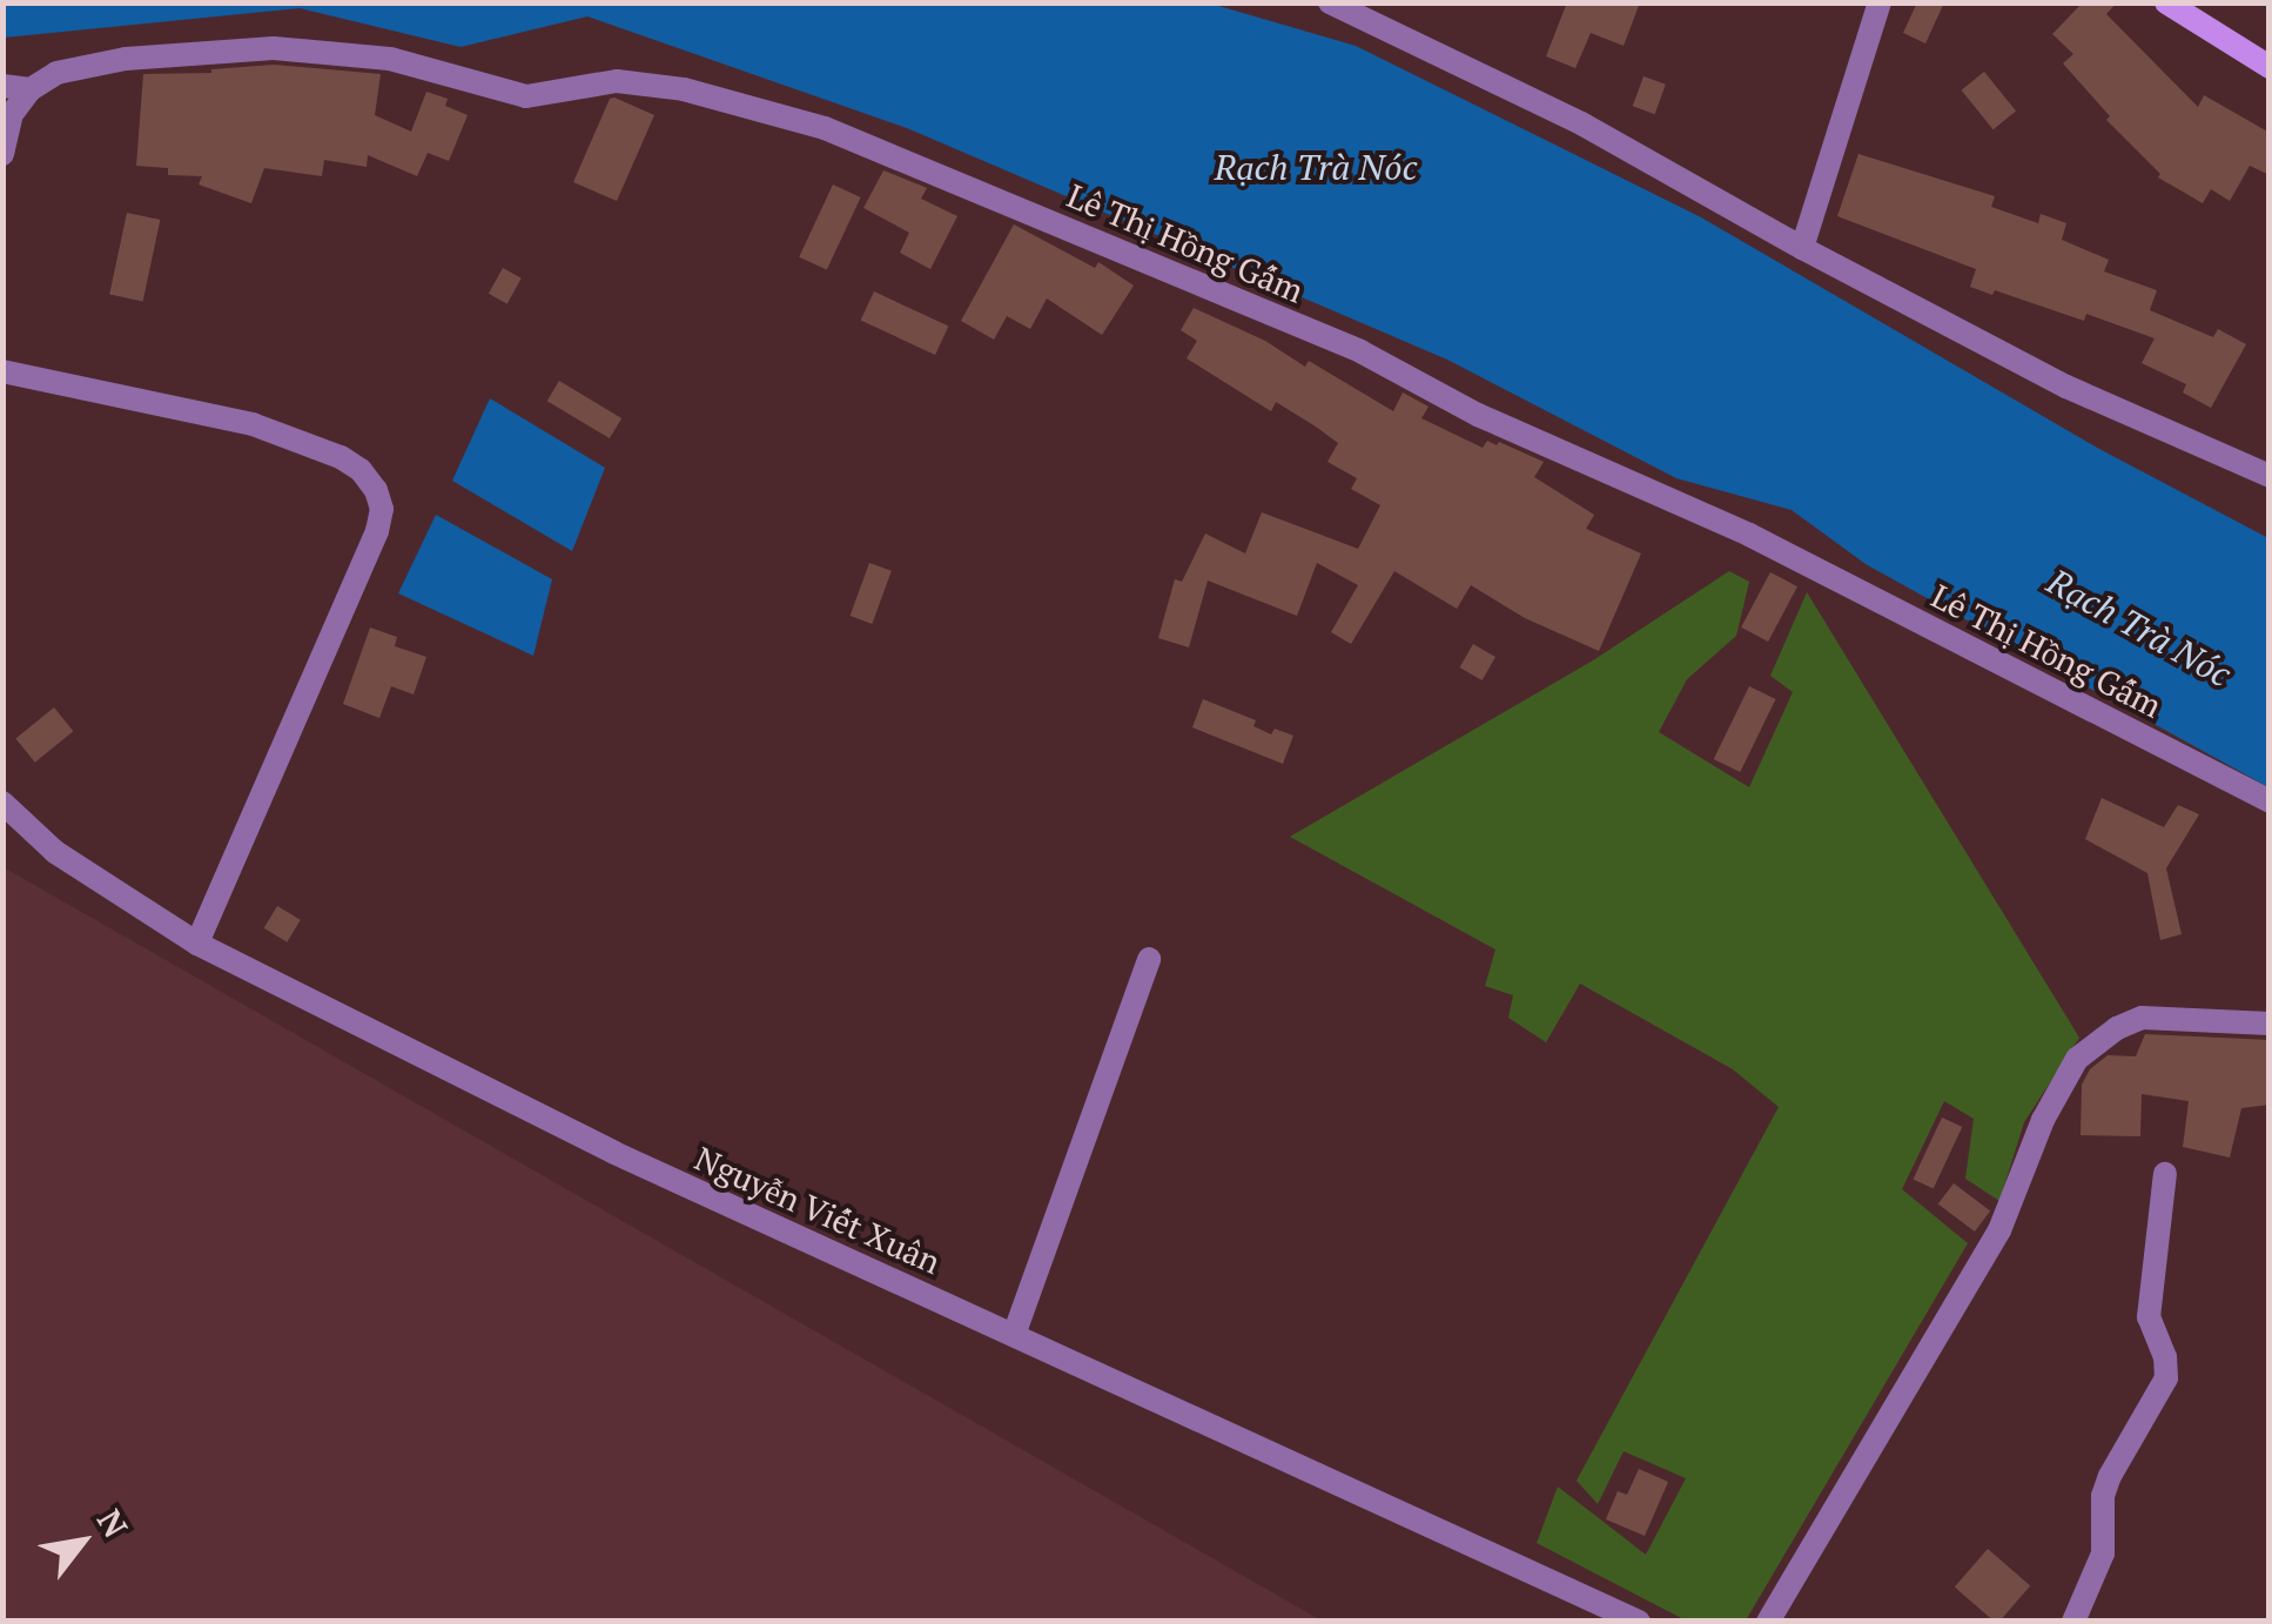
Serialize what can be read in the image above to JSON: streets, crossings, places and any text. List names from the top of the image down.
{
  "streets": {
    "street": ["Lê Thị Hồng Gấm", "Nguyễn Viết Xuân"]
  },
  "water": ["Rạch Trà Nóc"],
  "north": "top right"
}
